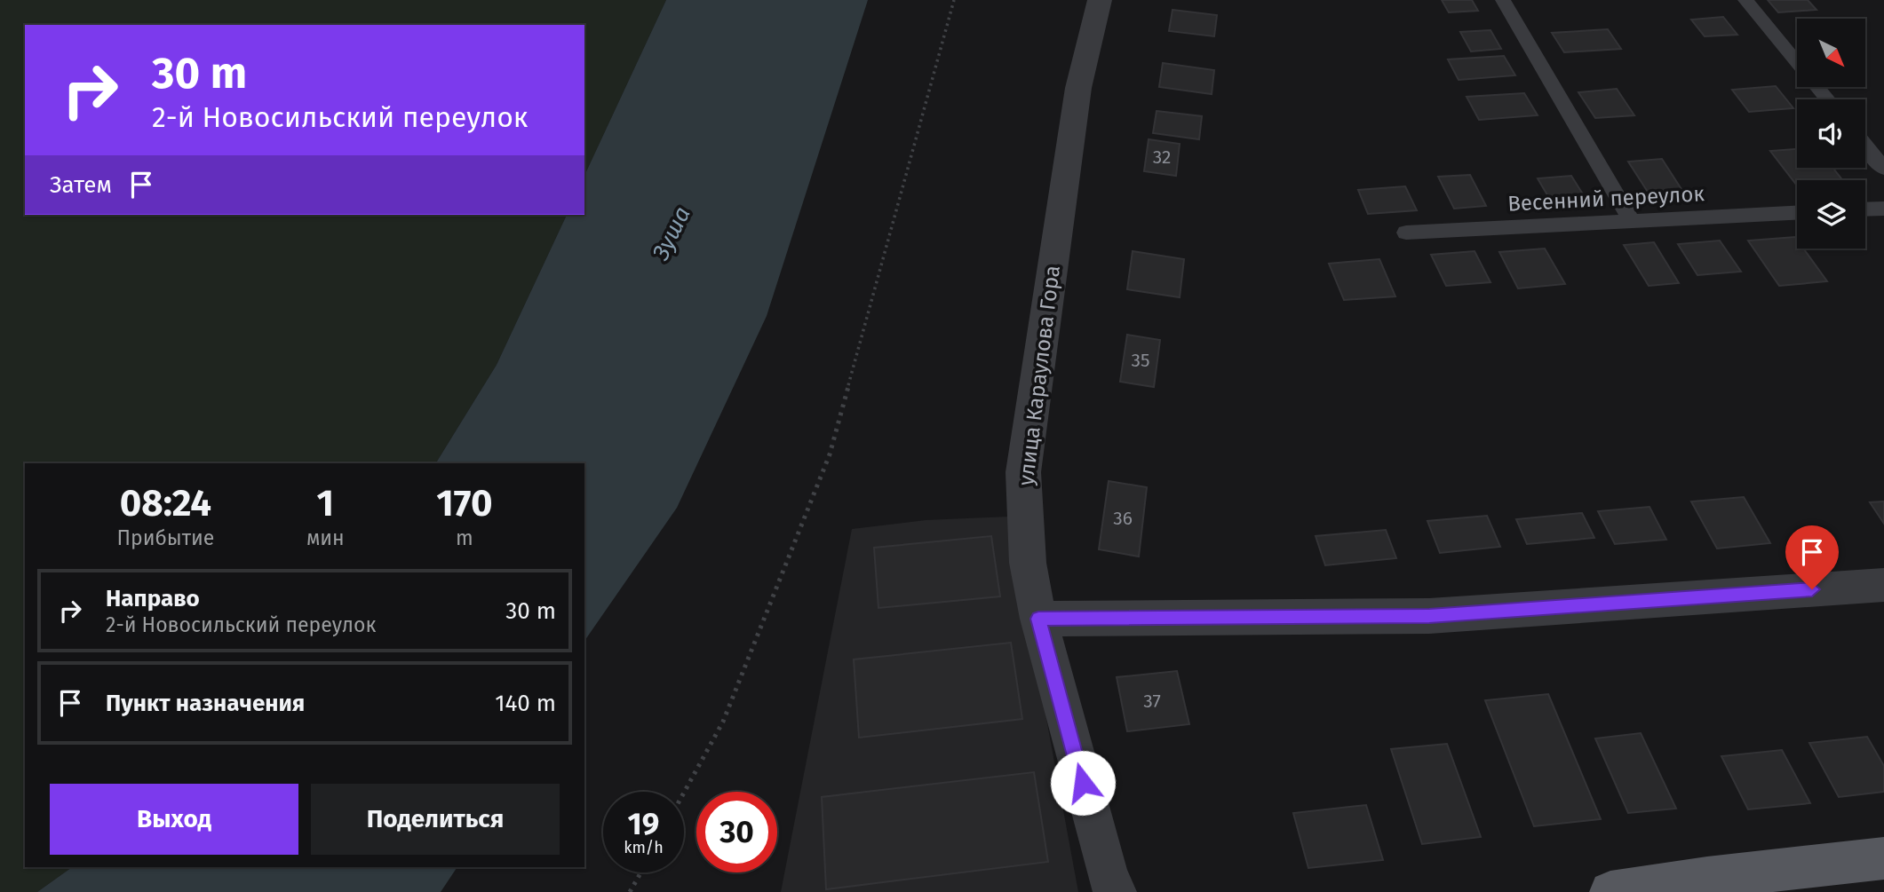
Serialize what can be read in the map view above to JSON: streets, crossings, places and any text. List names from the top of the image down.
{
  "streets": {
    "street": ["улица Караулова Гора"],
    "lane": ["Весенний переулок"]
  },
  "water": ["Зуша"],
  "house_numbers": [
    "32",
    "35",
    "36",
    "37"
  ],
  "north": "bottom right",
  "page": {
    "turn": ["30 m", "2-й Новосильский переулок"],
    "then": "Затем",
    "eta": [
      "08:24",
      "Прибытие",
      "1",
      "мин",
      "170",
      "m"
    ],
    "list": [
      {
        "name": "Направо",
        "note": "2-й Новосильский переулок",
        "value": "30 m"
      },
      {
        "name": "Пункт назначения",
        "value": "140 m"
      }
    ],
    "buttons": ["Выход", "Поделиться"],
    "speed": "19 km/h",
    "limit": "30"
  }
}
